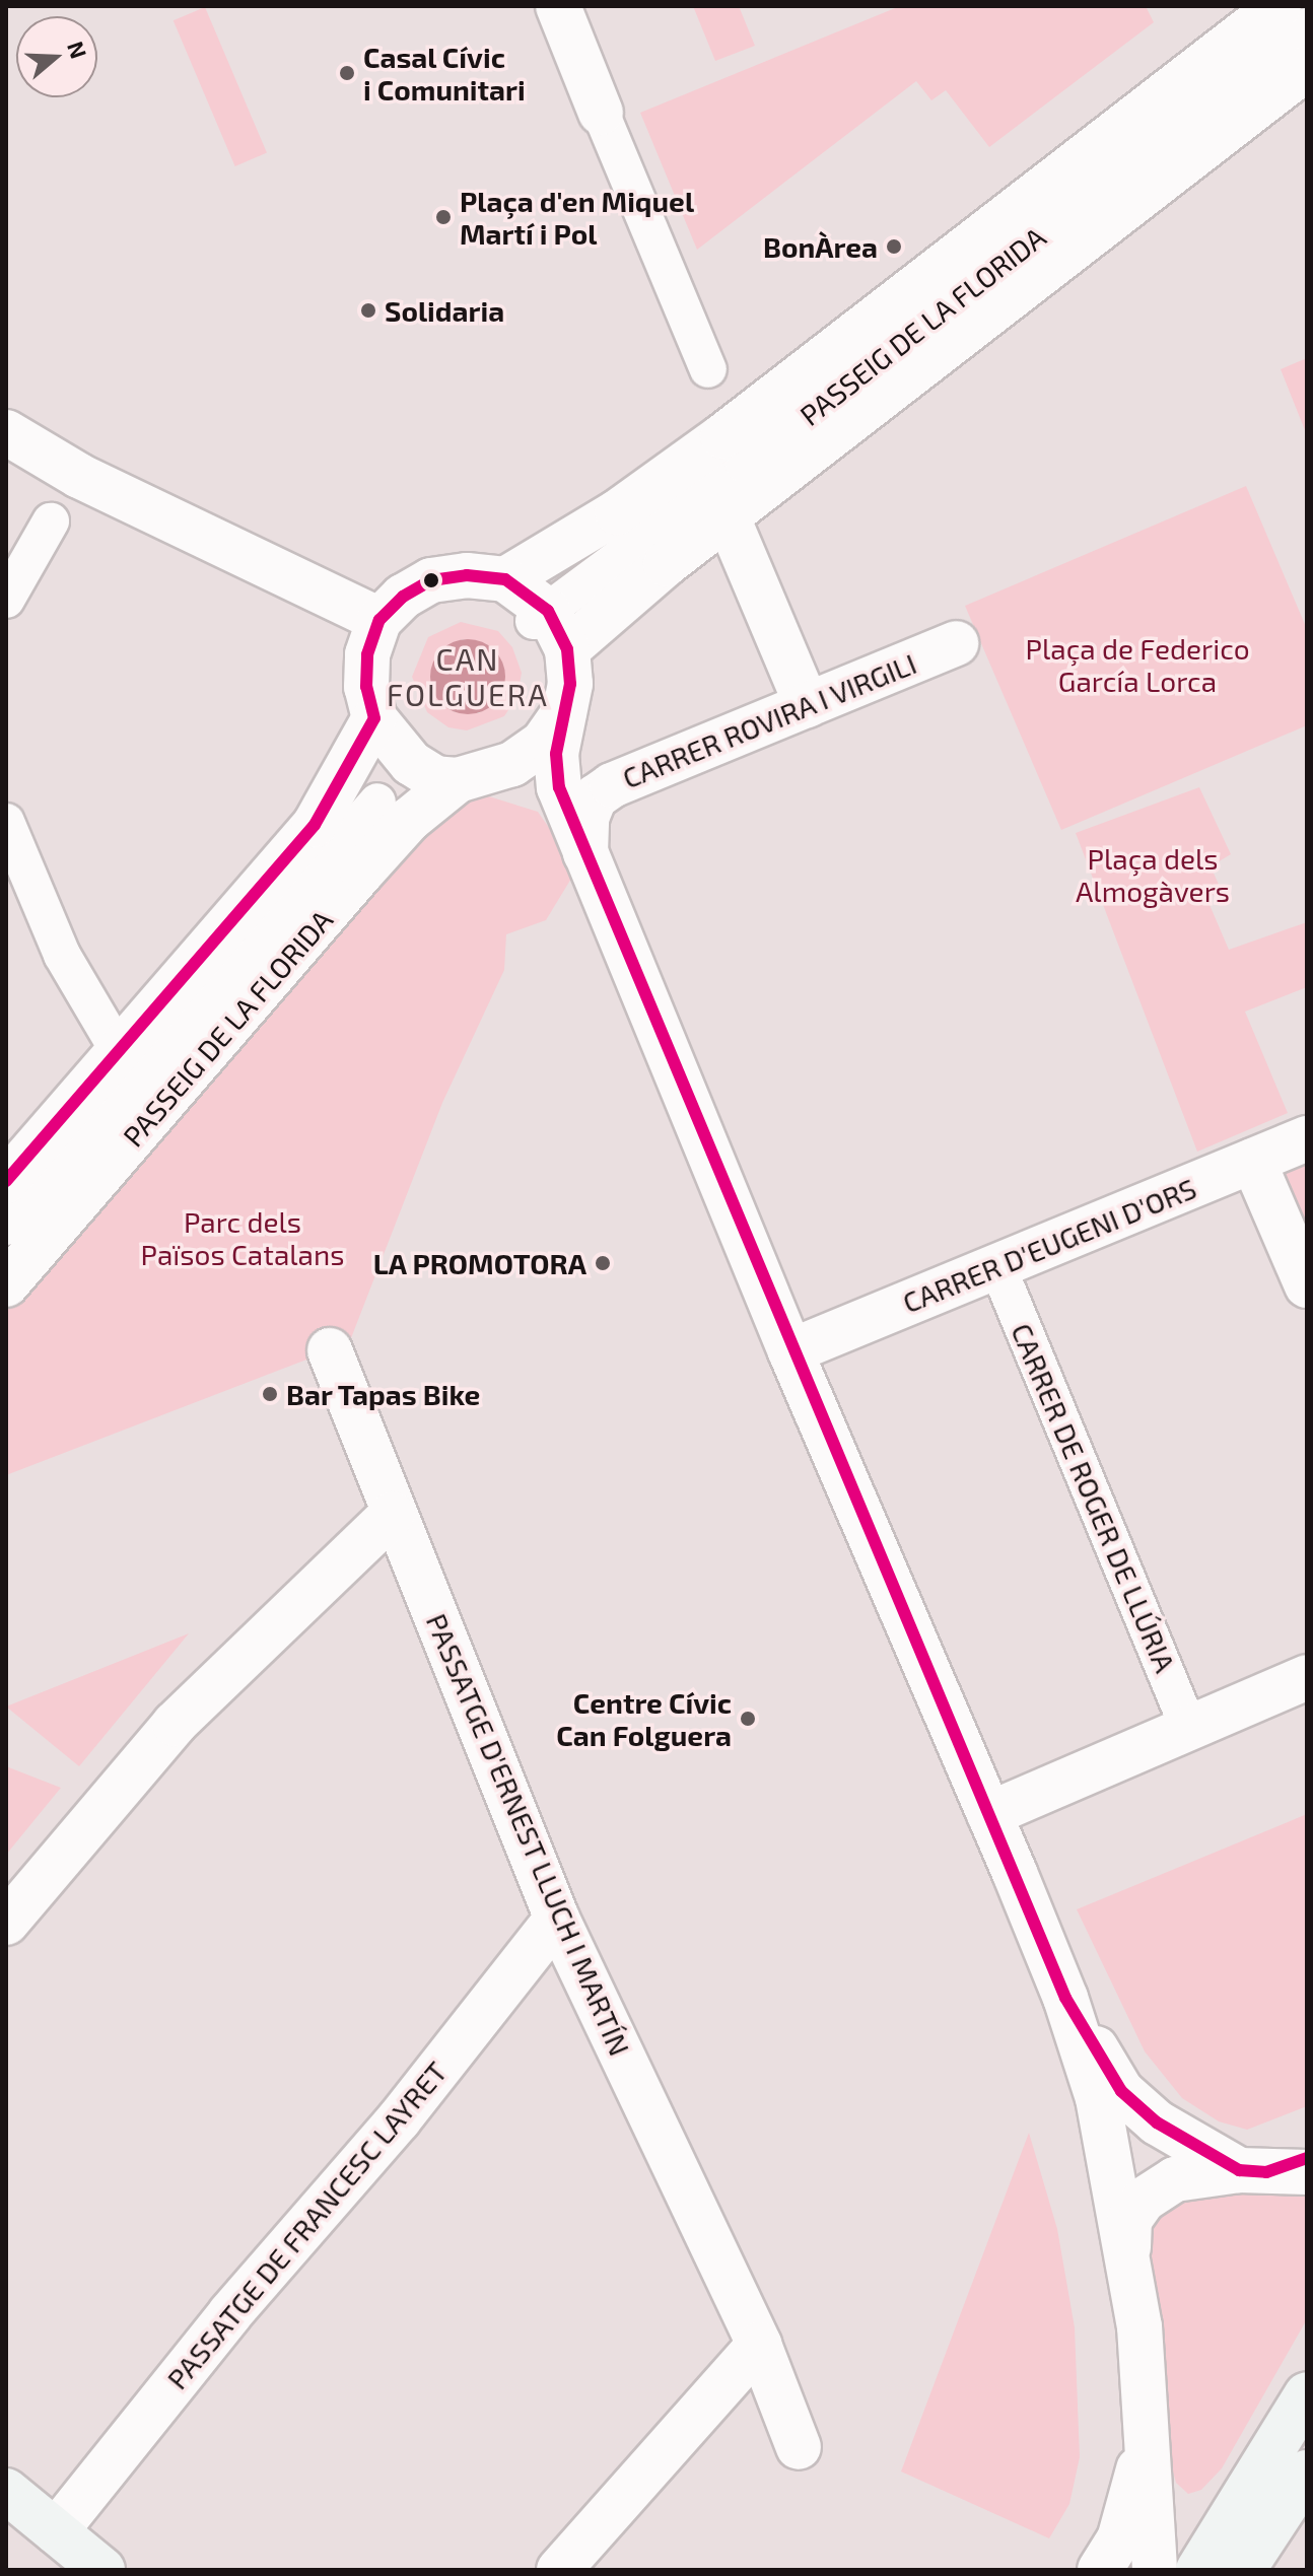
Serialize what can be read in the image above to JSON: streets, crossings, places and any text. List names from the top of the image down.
{
  "streets": {
    "street": [
      "PASSEIG DE LA FLORIDA",
      "CARRER ROVIRA I VIRGILI",
      "CARRER D'EUGENI D'ORS",
      "CARRER DE ROGER DE LLÚRIA",
      "PASSATGE D'ERNEST LLUCH I MARTÍN",
      "PASSATGE DE FRANCESC LAYRET"
    ]
  },
  "crossings": [
    ["CARRER D'EUGENI D'ORS", "CARRER DE ROGER DE LLÚRIA"],
    ["PASSATGE D'ERNEST LLUCH I MARTÍN", "PASSATGE DE FRANCESC LAYRET"]
  ],
  "districts": ["CAN FOLGUERA"],
  "parks": ["Plaça de Federico García Lorca", "Plaça dels Almogàvers", "Parc dels Països Catalans"],
  "places": [
    "Casal Cívic i Comunitari",
    "Plaça d'en Miquel Martí i Pol",
    "BonÀrea",
    "Solidaria",
    "LA PROMOTORA",
    "Bar Tapas Bike",
    "Centre Cívic Can Folguera"
  ],
  "north": "right"
}
